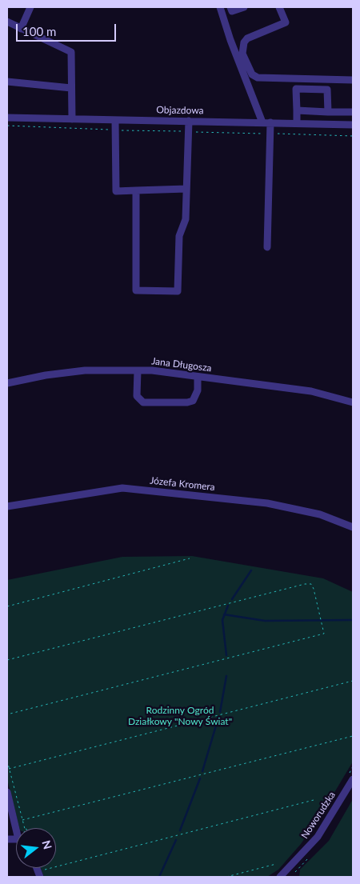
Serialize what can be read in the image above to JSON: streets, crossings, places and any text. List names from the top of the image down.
{
  "streets": {
    "street": [
      "Objazdowa",
      "Jana Długosza",
      "Józefa Kromera",
      "Noworudzka"
    ]
  },
  "parks": ["Rodzinny Ogród Działkowy \"Nowy Świat\""],
  "scale_bar": "100 m",
  "north": "right"
}
